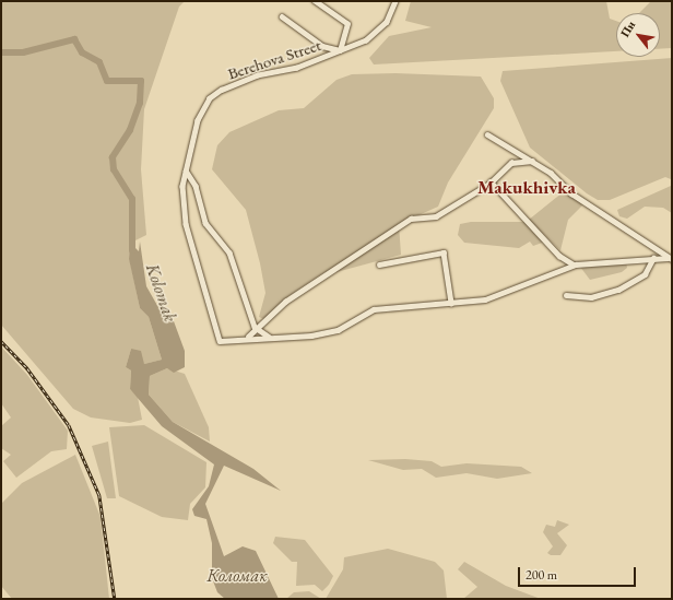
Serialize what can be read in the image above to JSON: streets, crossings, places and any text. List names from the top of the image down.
{
  "streets": {
    "street": ["Berehova Street"]
  },
  "districts": ["Makukhivka"],
  "water": ["Kolomak", "Коломак"],
  "scale_bar": "200 m",
  "north": "top left"
}
